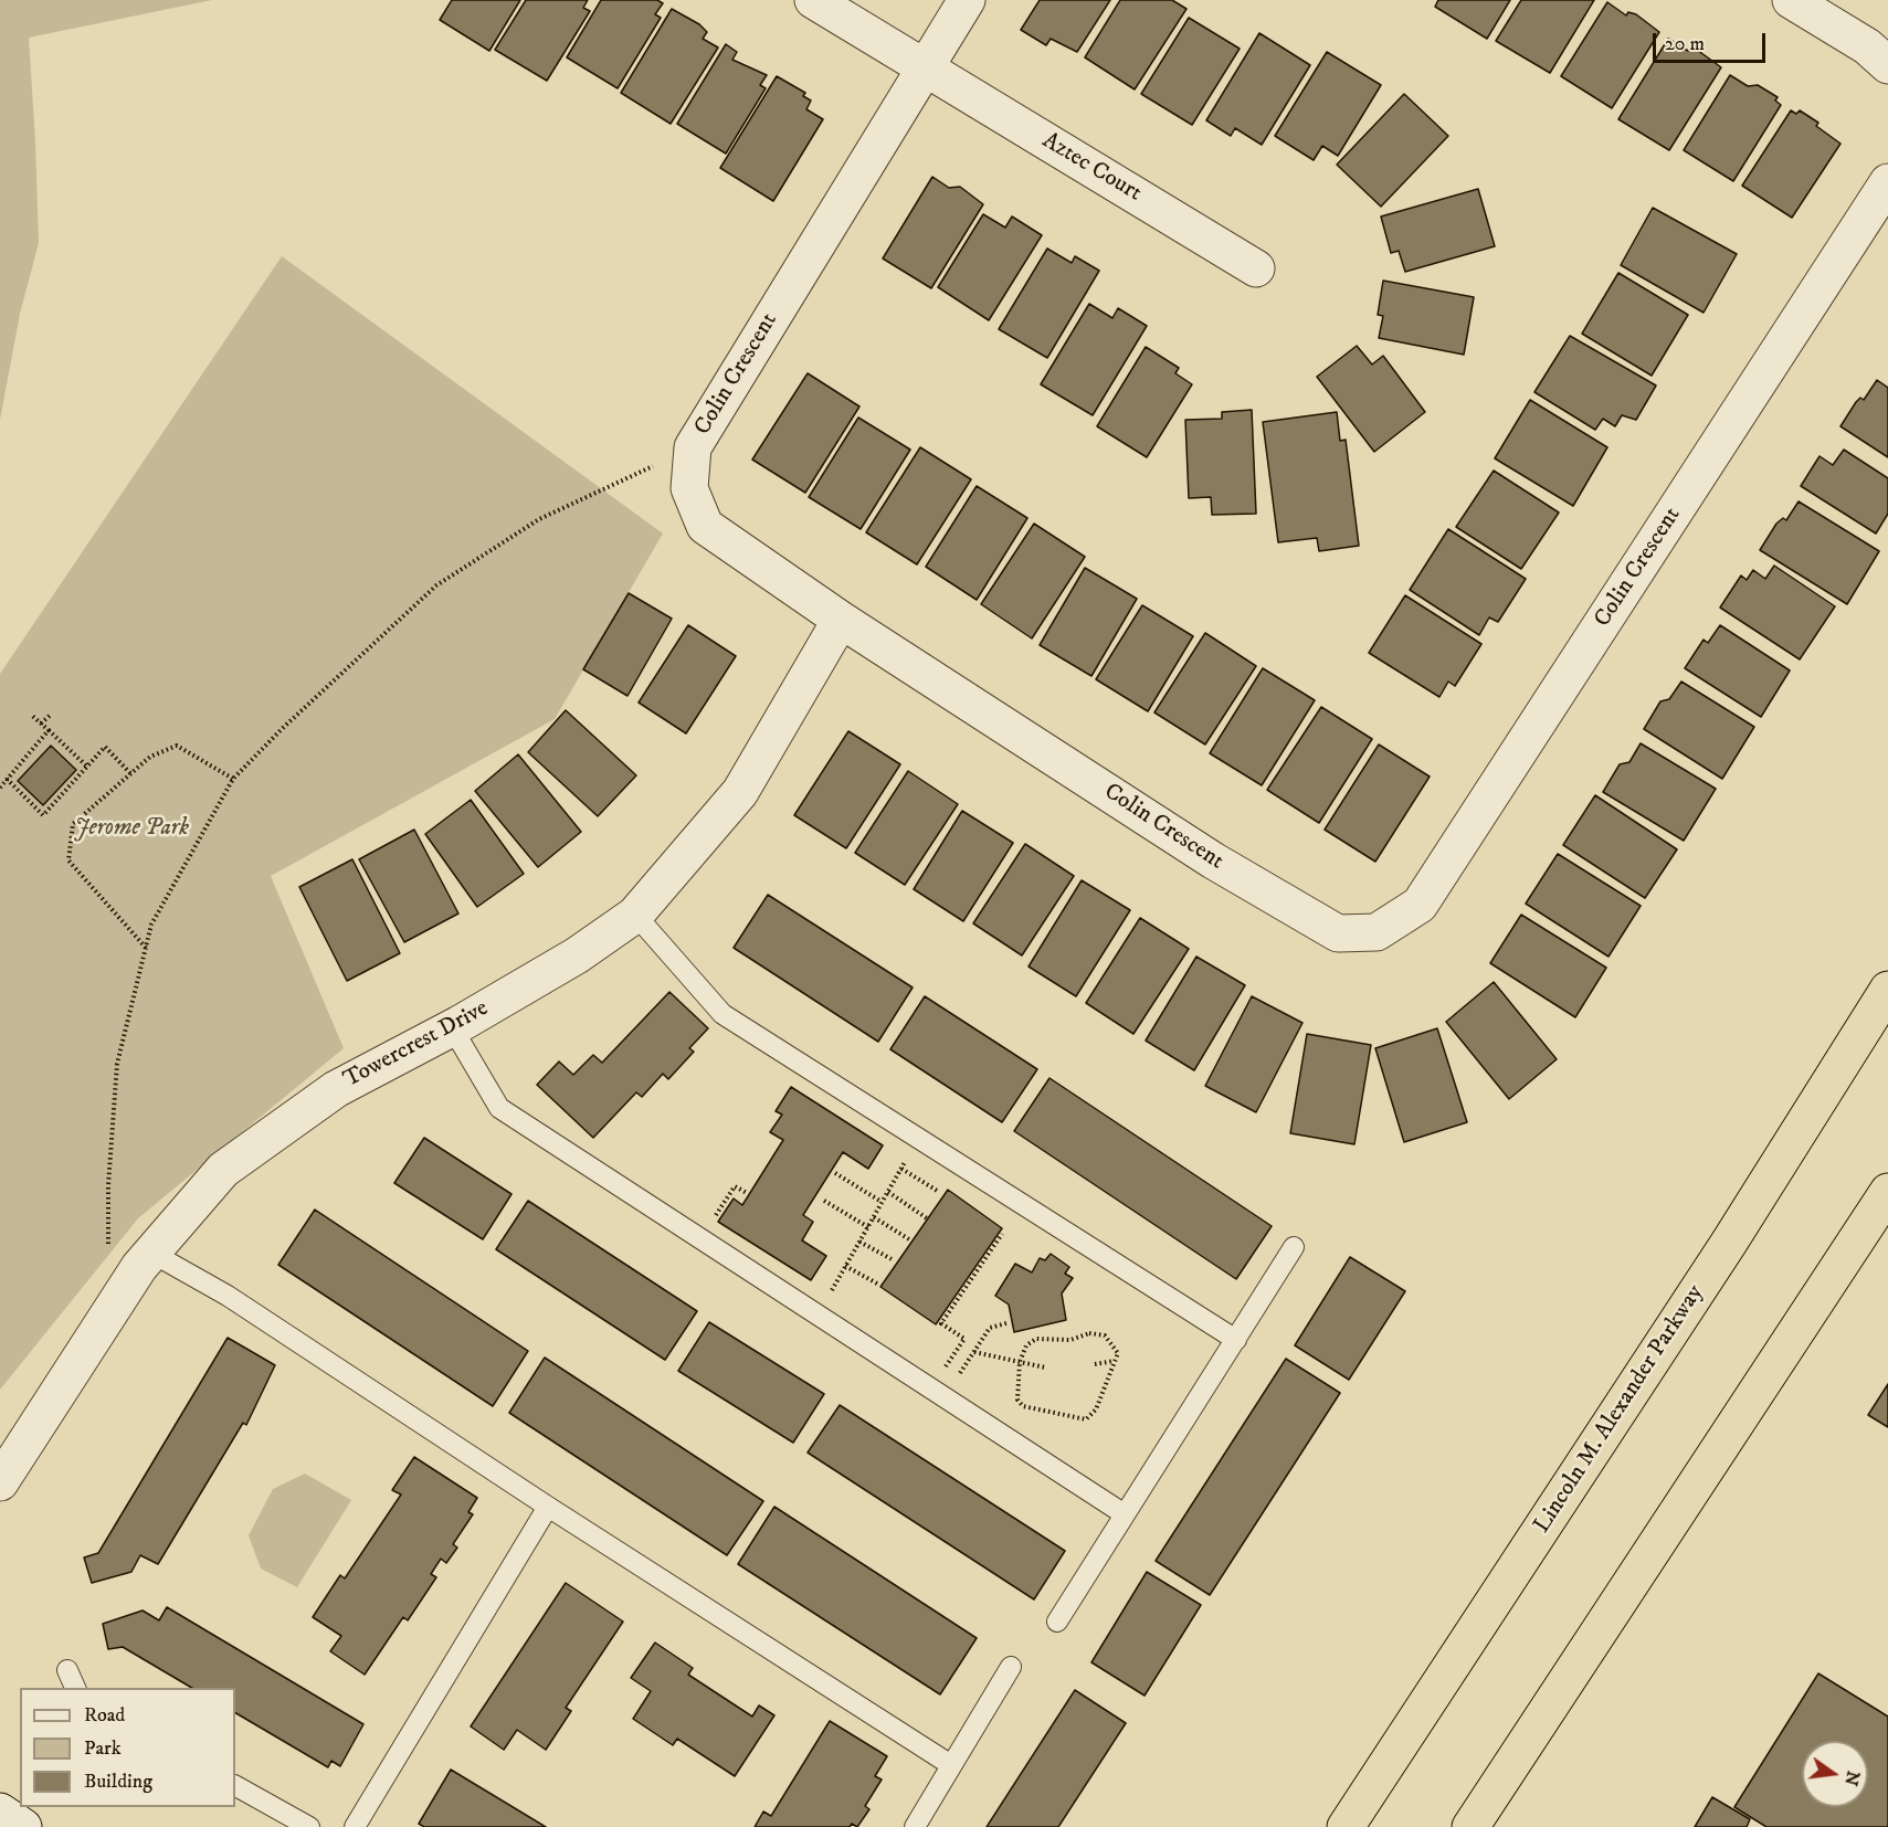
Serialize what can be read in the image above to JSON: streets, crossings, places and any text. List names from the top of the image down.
{
  "streets": {
    "highway": ["Lincoln M. Alexander Parkway"],
    "street": ["Aztec Court", "Colin Crescent", "Towercrest Drive"]
  },
  "crossings": [
    ["Aztec Court", "Colin Crescent"],
    ["Colin Crescent", "Towercrest Drive"]
  ],
  "parks": ["Jerome Park"],
  "legend": ["Road", "Park", "Building"],
  "scale_bar": "20 m",
  "north": "right"
}
